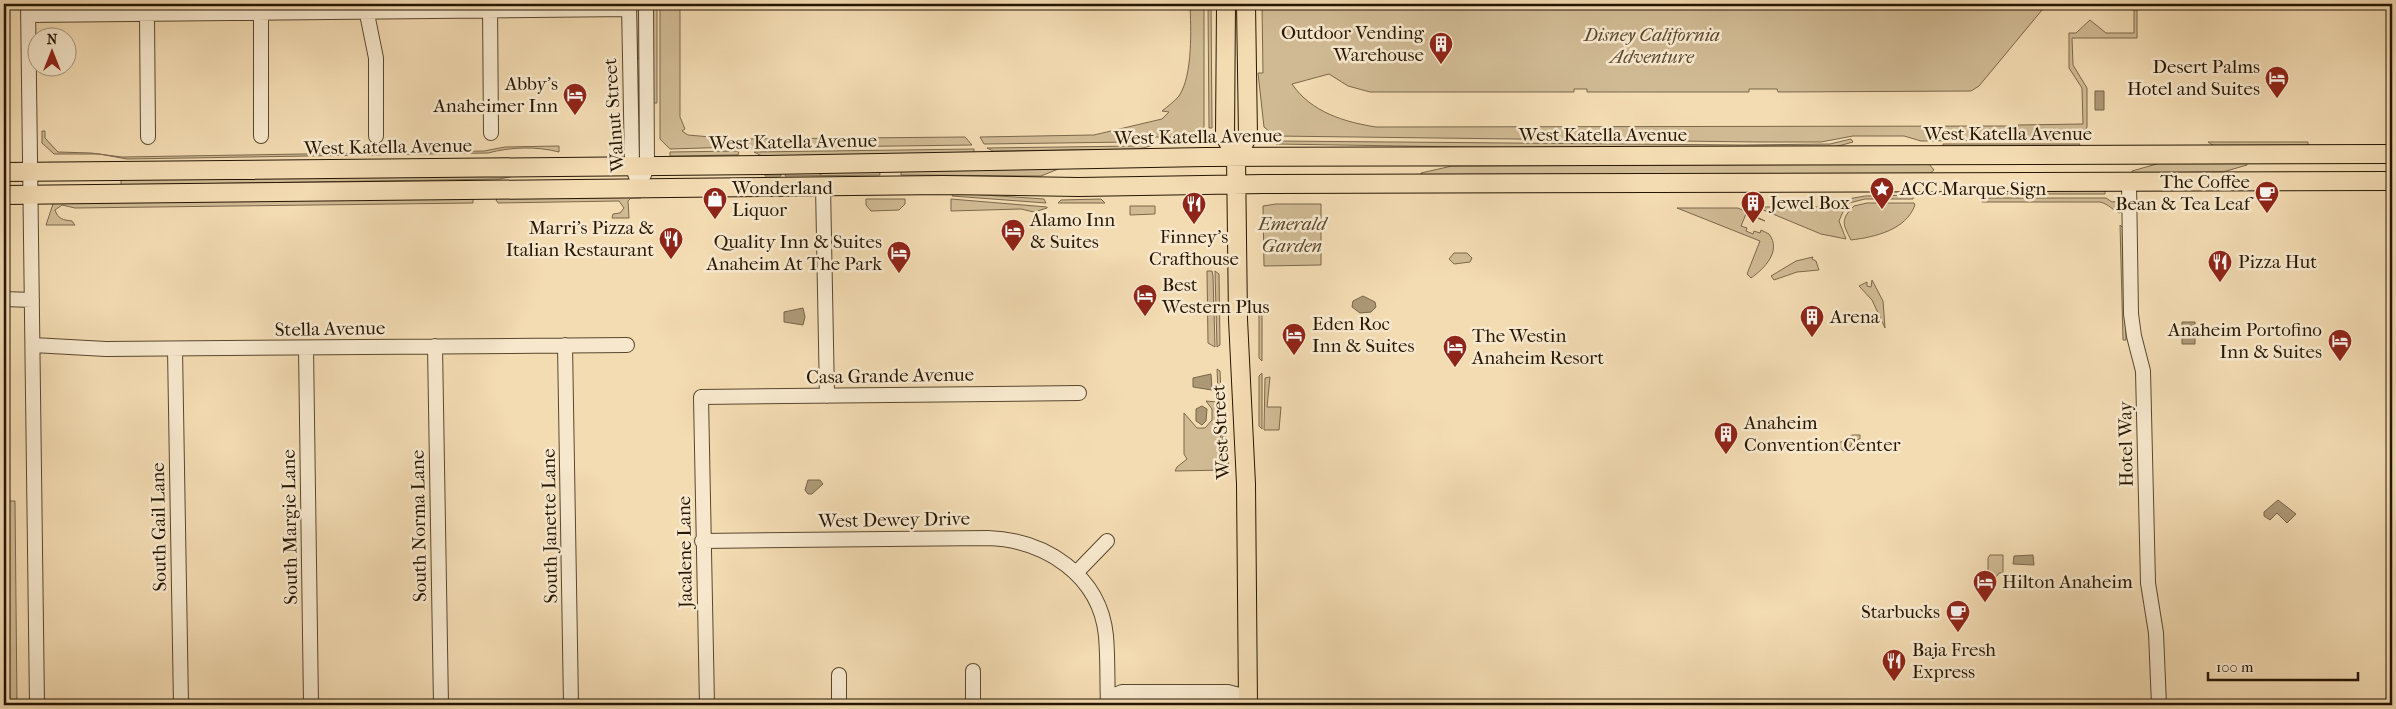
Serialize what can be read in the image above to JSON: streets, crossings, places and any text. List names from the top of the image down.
{
  "streets": {
    "main road": ["West Katella Avenue", "West Street"],
    "street": [
      "Walnut Street",
      "Stella Avenue",
      "Casa Grande Avenue",
      "Hotel Way",
      "West Dewey Drive",
      "South Norma Lane",
      "South Janette Lane",
      "South Gail Lane",
      "South Margie Lane",
      "Jacalene Lane"
    ]
  },
  "crossings": [
    ["Walnut Street", "West Katella Avenue"],
    ["West Katella Avenue", "West Street"],
    ["Stella Avenue", "South Norma Lane"],
    ["Stella Avenue", "South Janette Lane"],
    ["Stella Avenue", "South Gail Lane"],
    ["Stella Avenue", "South Margie Lane"],
    ["Casa Grande Avenue", "Jacalene Lane"],
    ["West Dewey Drive", "Jacalene Lane"]
  ],
  "parks": ["Disney California Adventure", "Emerald Garden"],
  "places": {
    "building": [
      "Outdoor Vending Warehouse",
      "Jewel Box",
      "Arena",
      "Anaheim Convention Center"
    ],
    "hotel": [
      "Desert Palms Hotel and Suites",
      "Abby's Anaheimer Inn",
      "Alamo Inn & Suites",
      "Quality Inn & Suites Anaheim At The Park",
      "Best Western Plus",
      "Eden Roc Inn & Suites",
      "Anaheim Portofino Inn & Suites",
      "The Westin Anaheim Resort",
      "Hilton Anaheim"
    ],
    "place": ["ACC Marque Sign"],
    "cafe": ["The Coffee Bean & Tea Leaf", "Starbucks"],
    "shop": ["Wonderland Liquor"],
    "restaurant": [
      "Finney's Crafthouse",
      "Marri's Pizza & Italian Restaurant",
      "Pizza Hut",
      "Baja Fresh Express"
    ]
  },
  "scale_bar": "100 m",
  "north": "top"
}
